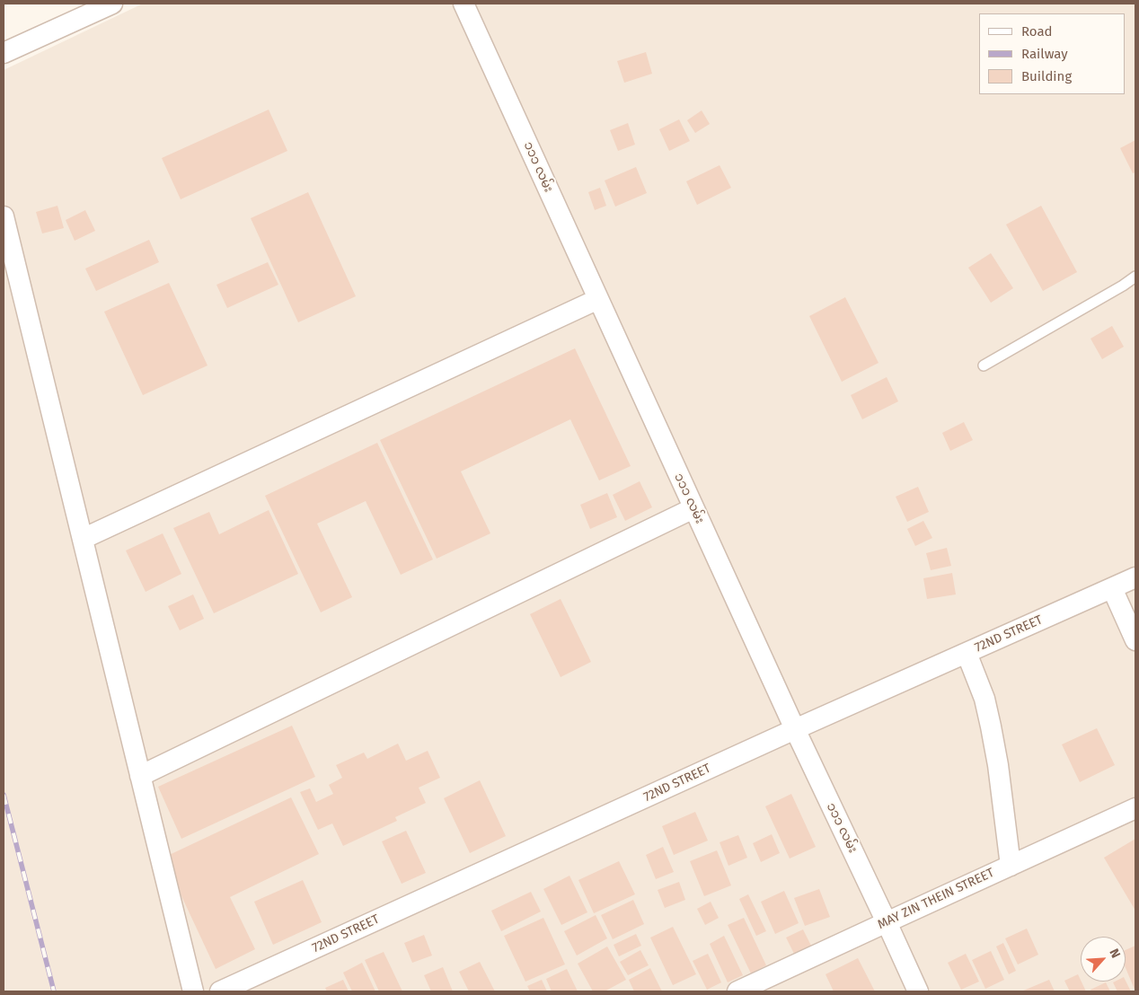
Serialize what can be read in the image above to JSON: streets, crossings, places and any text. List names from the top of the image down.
{
  "streets": {
    "street": ["၁၁၁ လမ်း", "72ND STREET", "MAY ZIN THEIN STREET"]
  },
  "crossings": [
    ["၁၁၁ လမ်း", "72ND STREET"],
    ["၁၁၁ လမ်း", "MAY ZIN THEIN STREET"]
  ],
  "legend": ["Road", "Railway", "Building"],
  "north": "top right"
}
